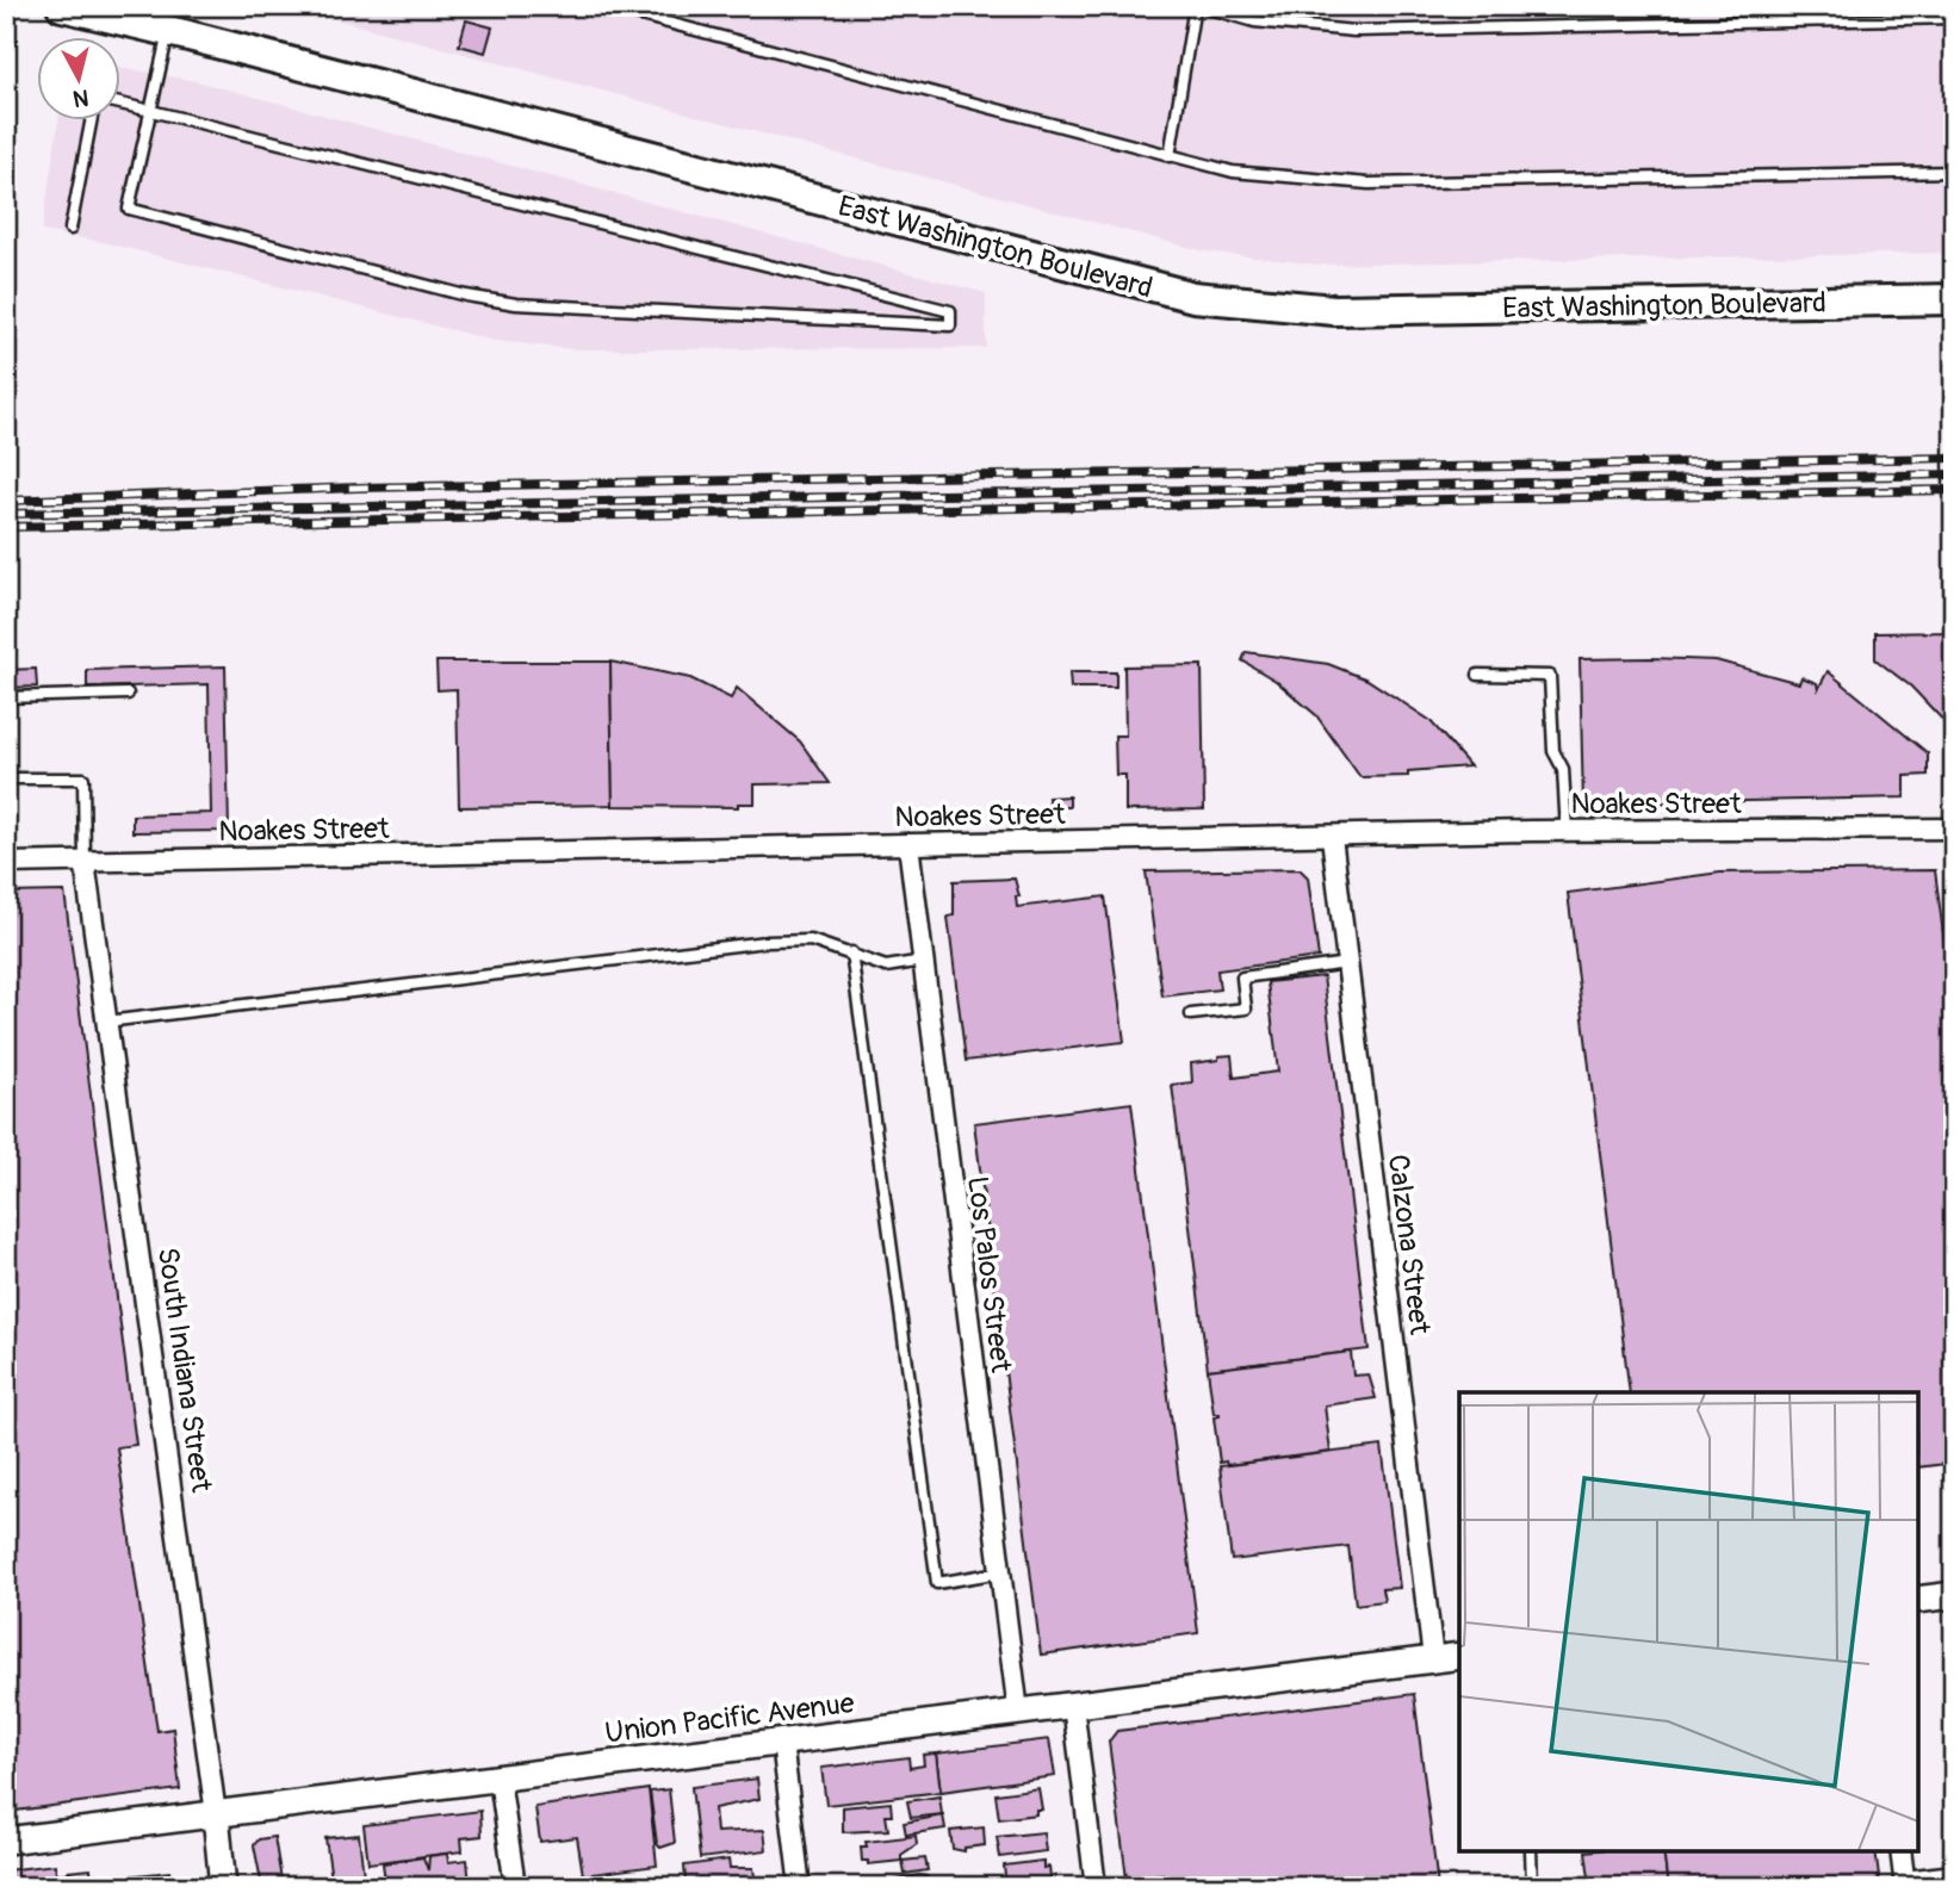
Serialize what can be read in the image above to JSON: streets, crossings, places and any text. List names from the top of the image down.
{
  "streets": {
    "main road": ["East Washington Boulevard"],
    "street": [
      "Noakes Street",
      "Calzona Street",
      "Los Palos Street",
      "South Indiana Street",
      "Union Pacific Avenue"
    ]
  },
  "crossings": [
    ["Noakes Street", "Calzona Street"],
    ["Noakes Street", "Los Palos Street"],
    ["Noakes Street", "South Indiana Street"],
    ["Calzona Street", "Union Pacific Avenue"],
    ["Los Palos Street", "Union Pacific Avenue"],
    ["South Indiana Street", "Union Pacific Avenue"]
  ],
  "north": "bottom"
}
